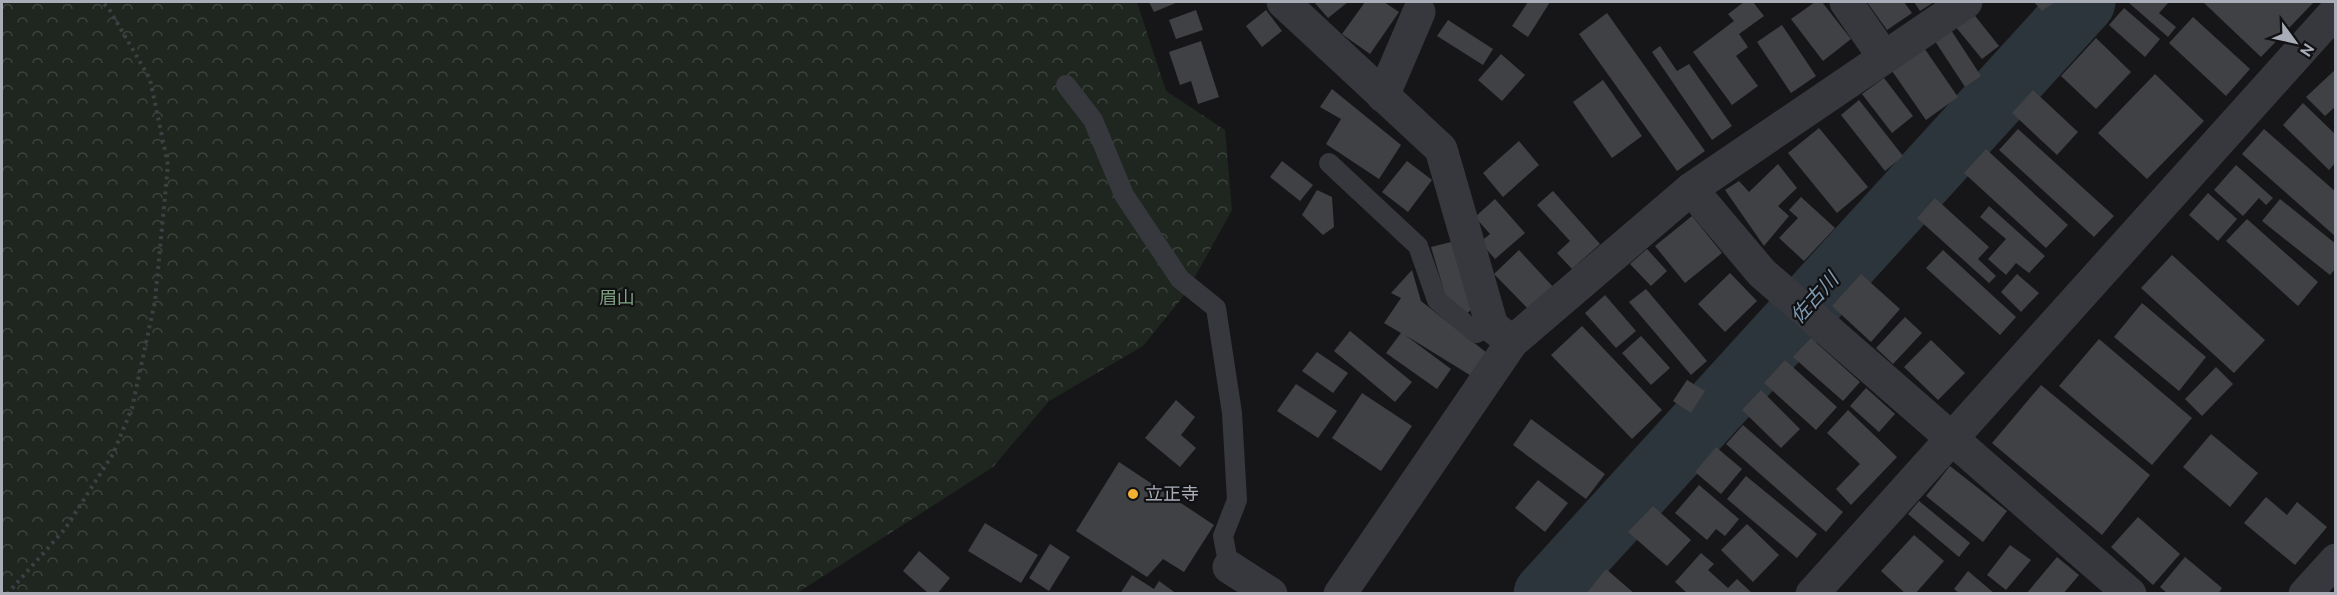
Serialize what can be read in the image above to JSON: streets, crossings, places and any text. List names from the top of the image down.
{
  "water": ["佐古川"],
  "parks": ["眉山"],
  "places": ["立正寺"],
  "north": "bottom right"
}
